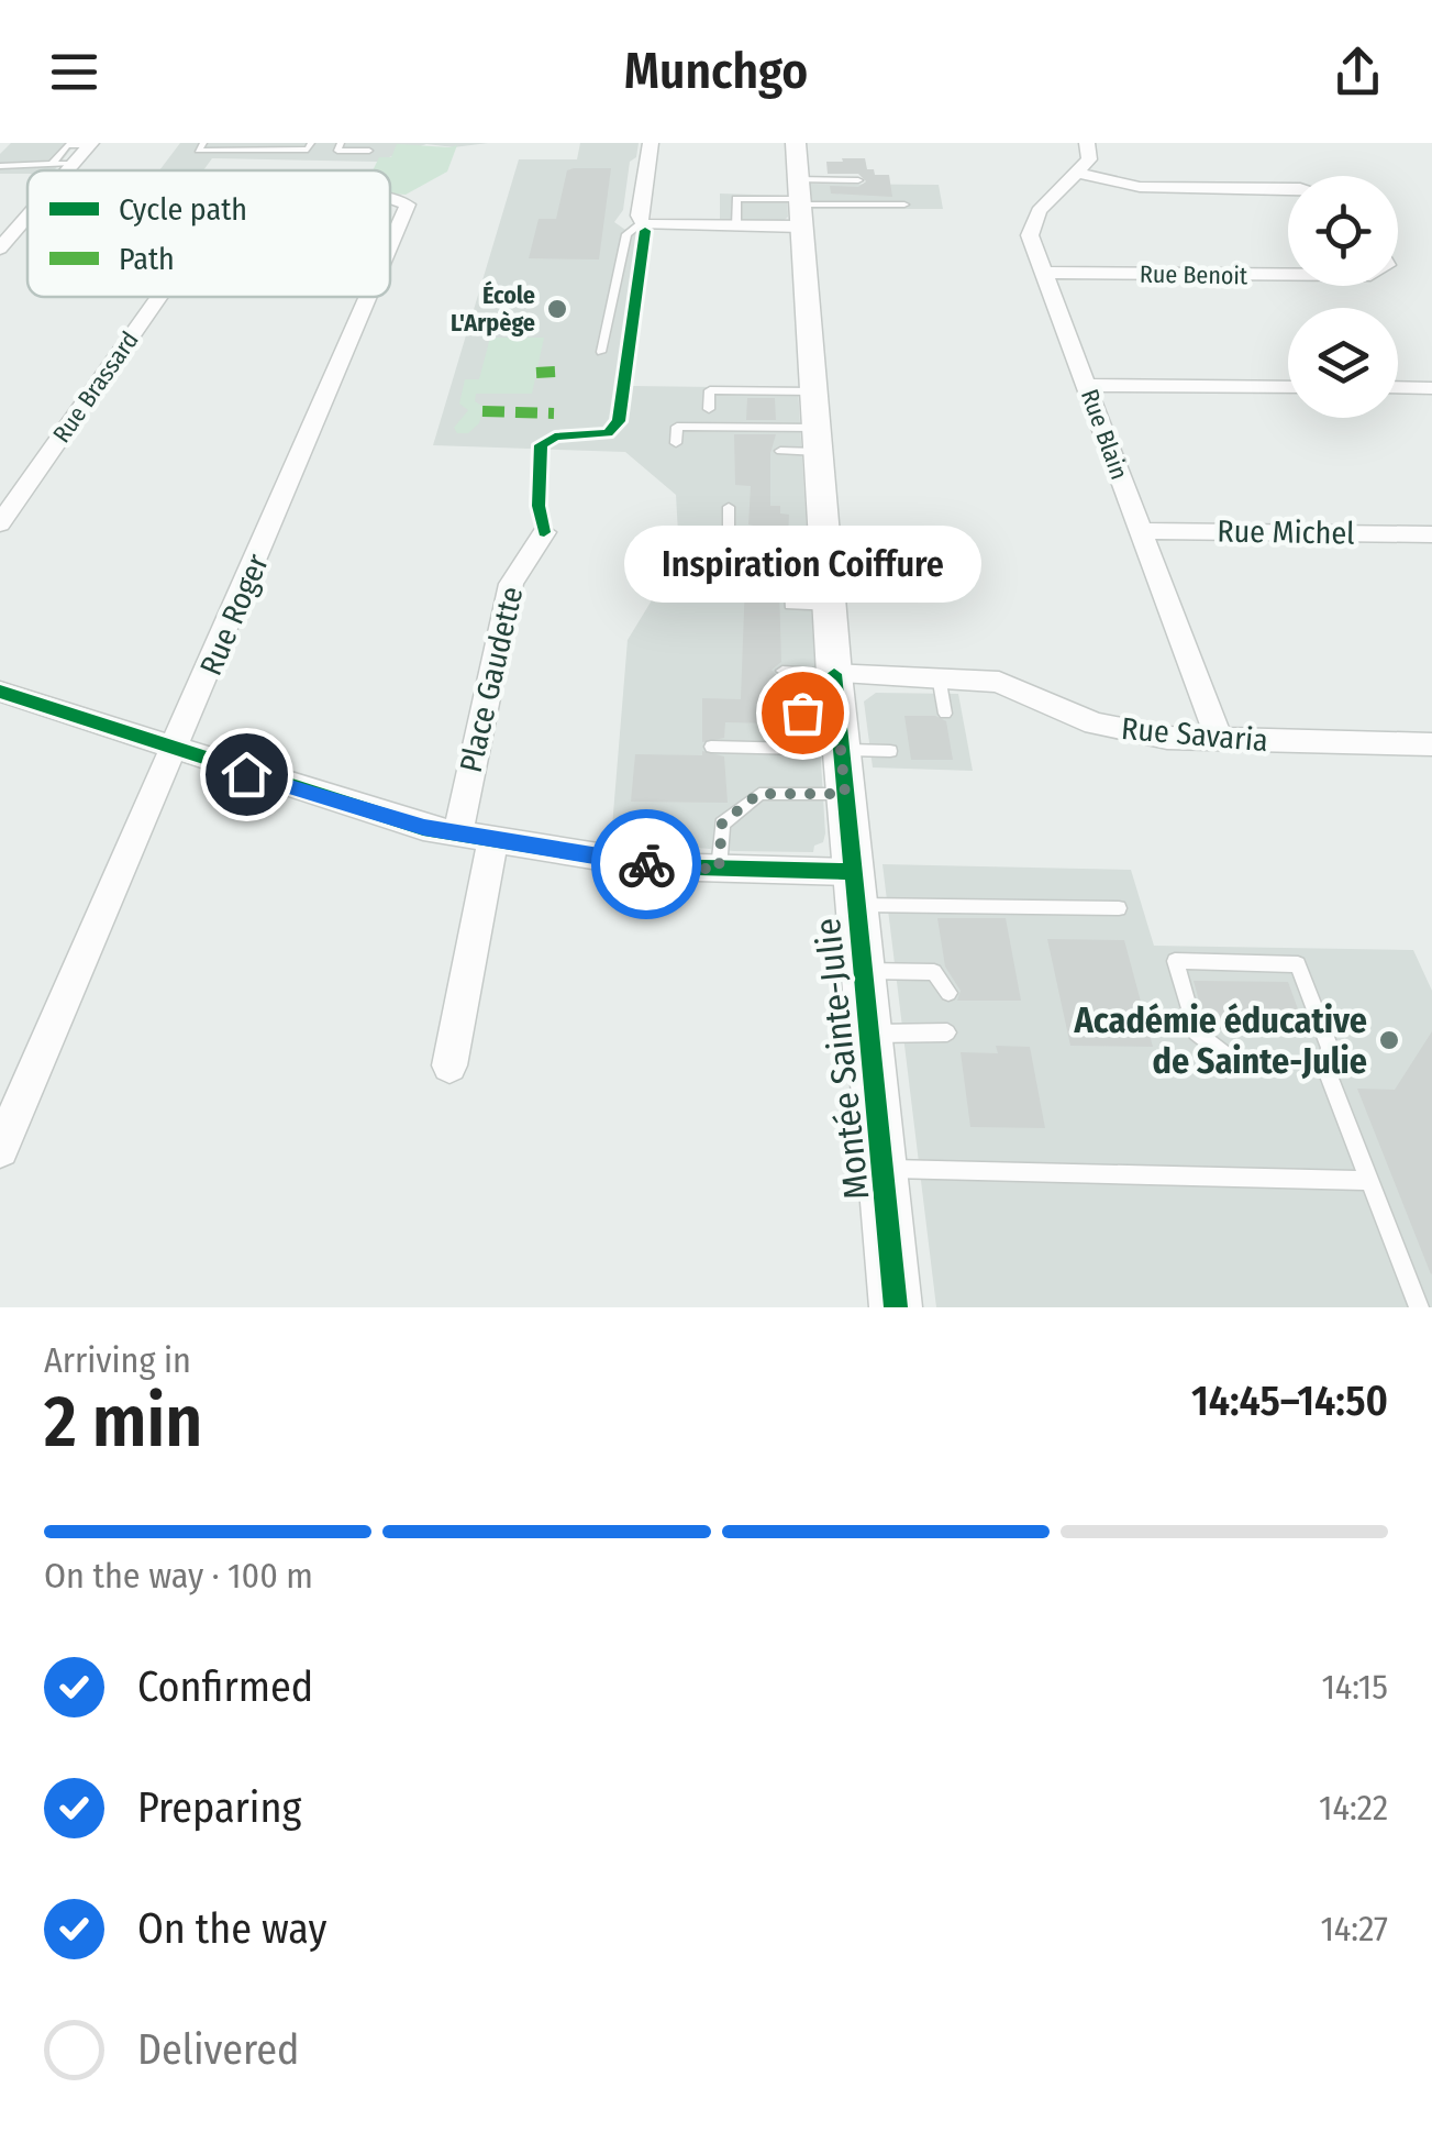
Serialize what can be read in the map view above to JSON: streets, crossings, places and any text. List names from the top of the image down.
{
  "streets": {
    "street": [
      "Rue Benoit",
      "Rue Brassard",
      "Rue Blain",
      "Rue Michel",
      "Rue Roger",
      "Place Gaudette",
      "Rue Savaria",
      "Montée Sainte-Julie"
    ]
  },
  "crossings": [
    ["Rue Benoit", "Rue Blain"],
    ["Rue Blain", "Rue Michel"],
    ["Rue Blain", "Rue Savaria"],
    ["Rue Savaria", "Montée Sainte-Julie"]
  ],
  "places": ["École L'Arpège", "Inspiration Coiffure", "Académie éducative de Sainte-Julie"],
  "legend": ["Cycle path", "Path"],
  "page": {
    "header": "Munchgo",
    "bubble": "Inspiration Coiffure",
    "heading": ["2 min", "Arriving in", "14:45–14:50"],
    "bar": "On the way · 100 m",
    "list": [
      ["Confirmed", "14:15"],
      ["Preparing", "14:22"],
      ["On the way", "14:27"],
      "Delivered"
    ]
  }
}
